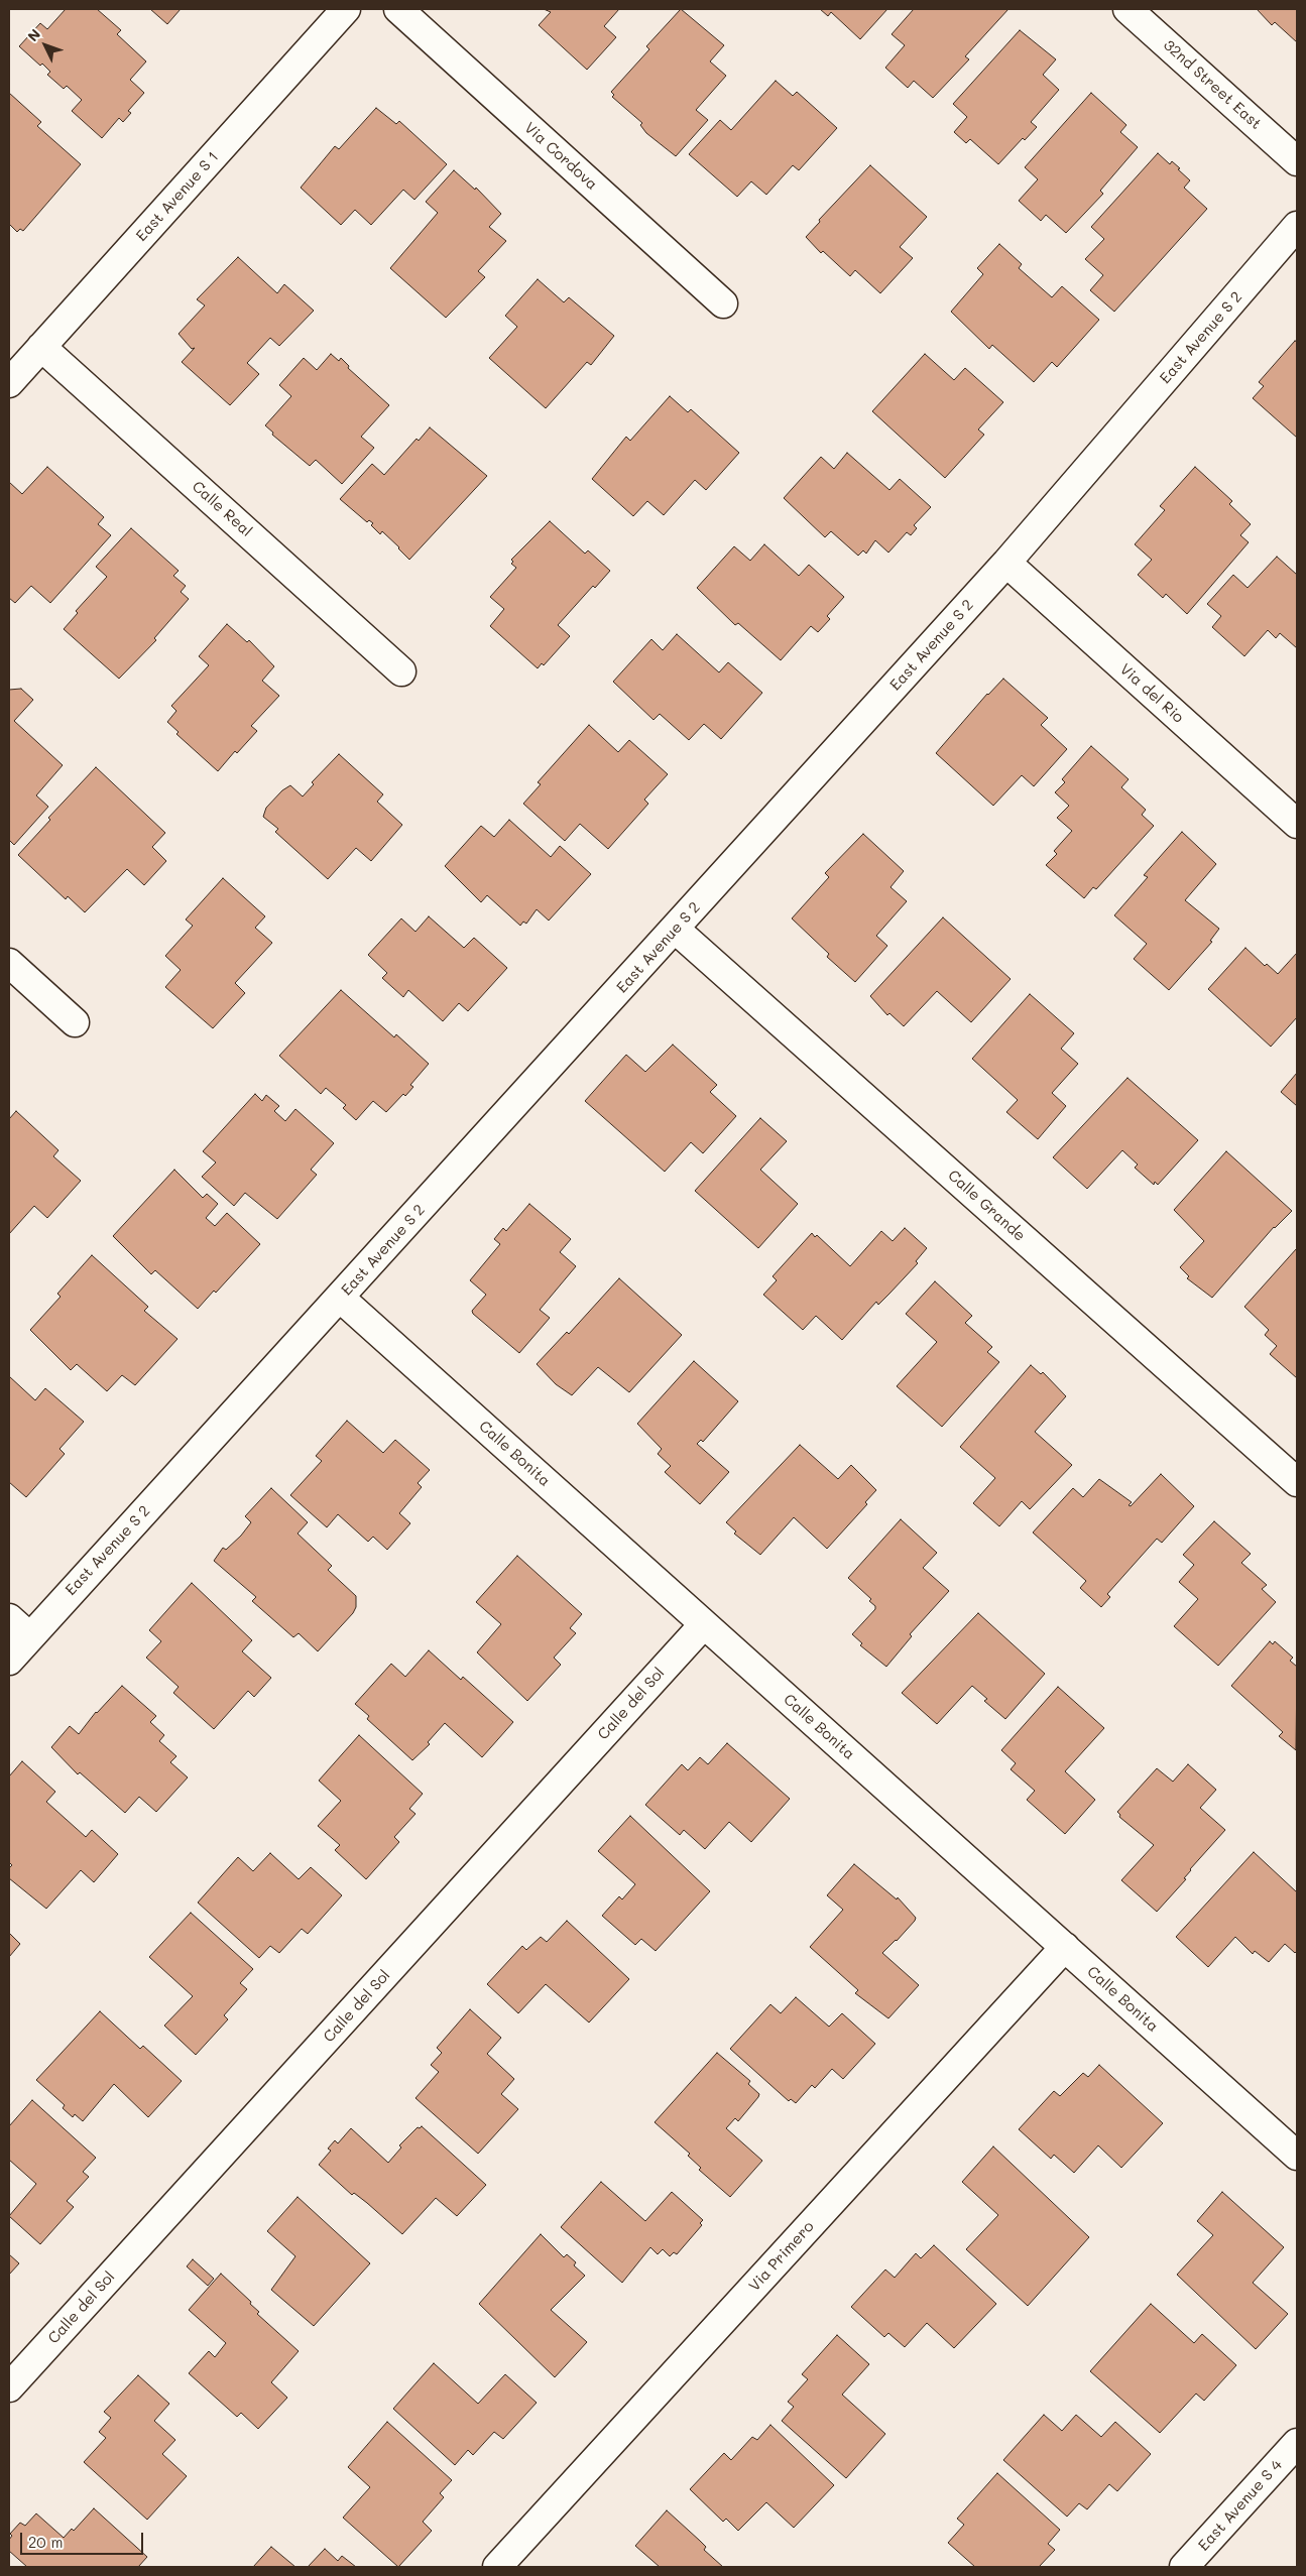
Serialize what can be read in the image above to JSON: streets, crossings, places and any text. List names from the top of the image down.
{
  "streets": {
    "street": [
      "32nd Street East",
      "Via Cordova",
      "East Avenue S 1",
      "East Avenue S 2",
      "Calle Real",
      "Via del Rio",
      "Calle Grande",
      "Calle Bonita",
      "Calle del Sol",
      "Via Primero",
      "East Avenue S 4"
    ]
  },
  "crossings": [
    ["East Avenue S 1", "Calle Real"],
    ["East Avenue S 2", "Via del Rio"],
    ["East Avenue S 2", "Calle Grande"],
    ["East Avenue S 2", "Calle Bonita"],
    ["Calle Bonita", "Calle del Sol"],
    ["Calle Bonita", "Via Primero"]
  ],
  "scale_bar": "20 m",
  "north": "top left"
}
